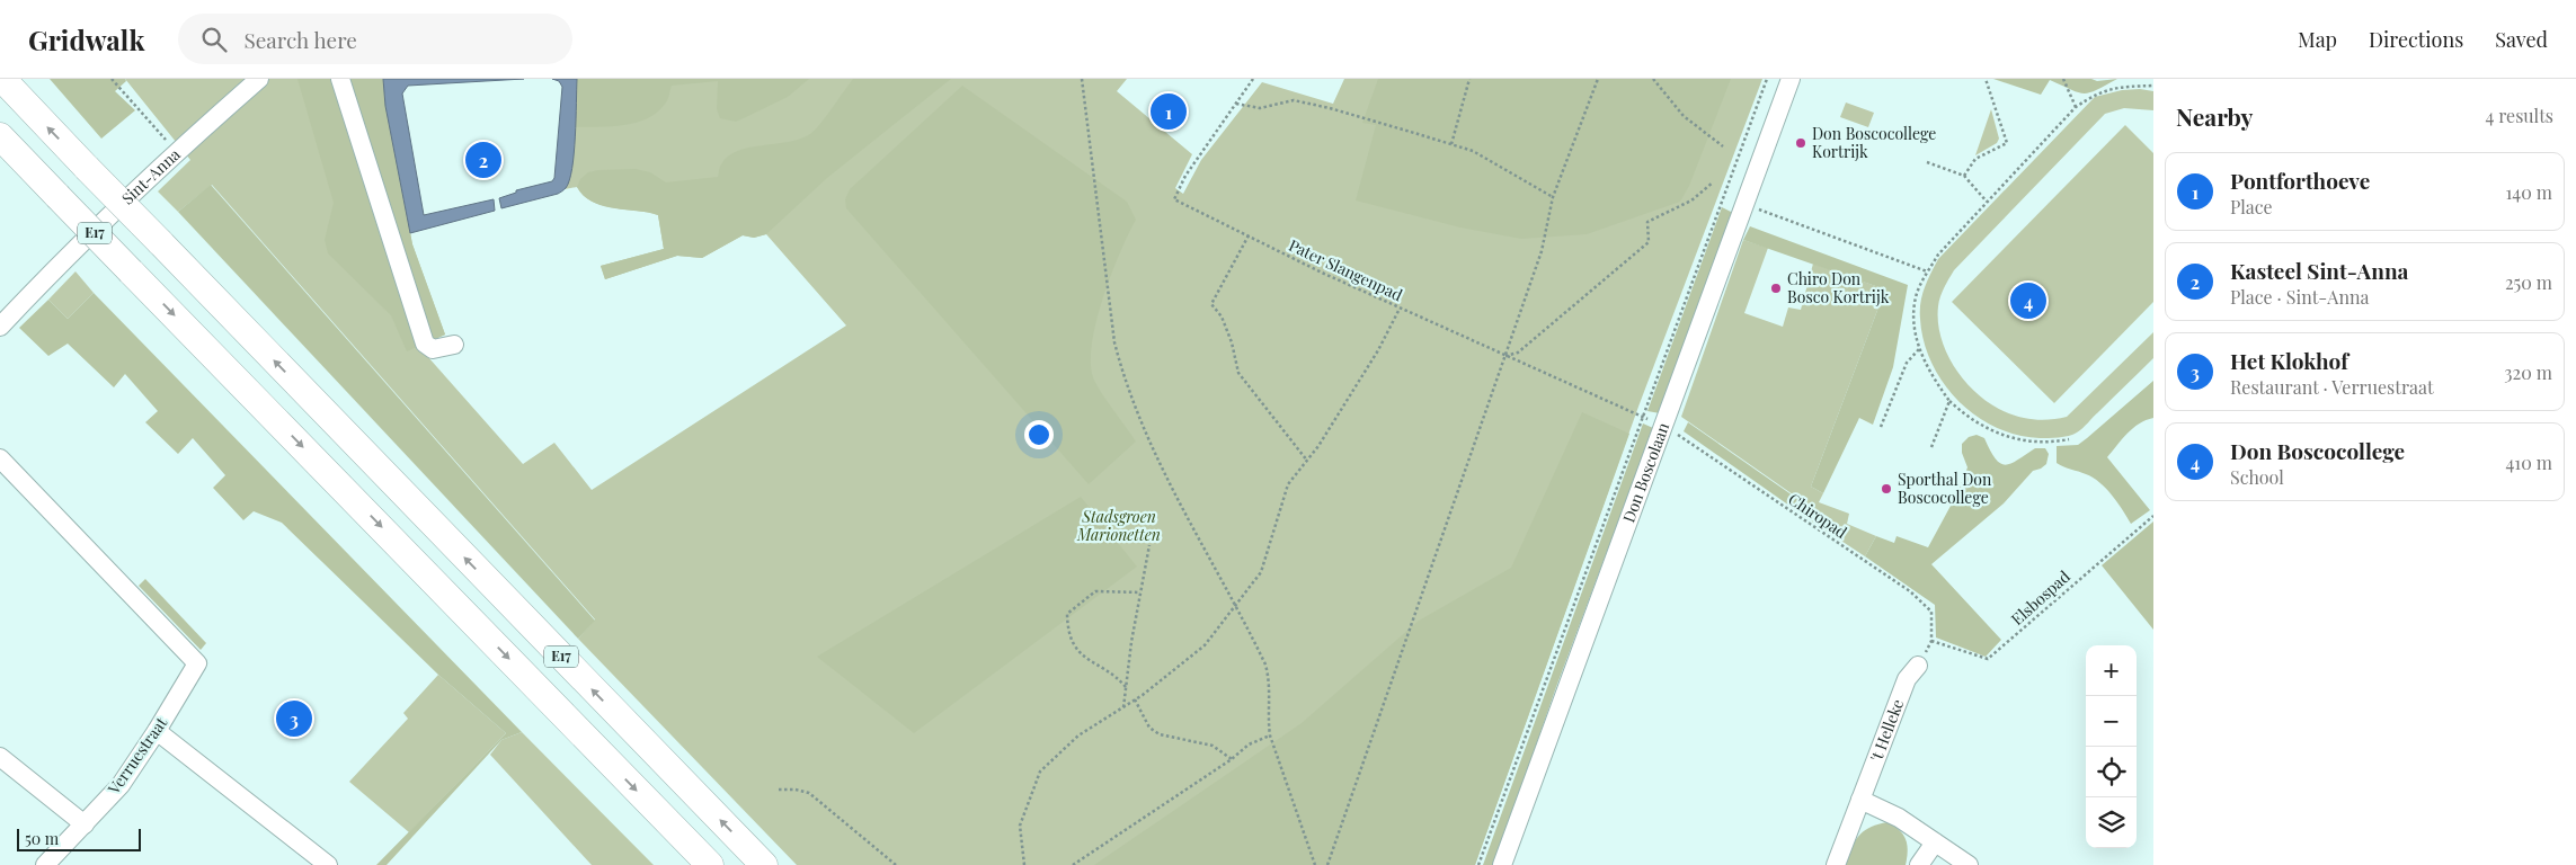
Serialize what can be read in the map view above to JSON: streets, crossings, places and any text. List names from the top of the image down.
{
  "streets": {
    "highway": ["E17"],
    "street": [
      "Sint-Anna",
      "Don Boscolaan",
      "'t Helleke",
      "Verruestraat"
    ],
    "path": ["Pater Slangenpad", "Chiropad", "Elsbospad"]
  },
  "crossings": [
    ["Don Boscolaan", "Chiropad"],
    ["Chiropad", "Elsbospad"]
  ],
  "parks": ["Stadsgroen Marionetten"],
  "places": ["Don Boscocollege Kortrijk", "Chiro Don Bosco Kortrijk", "Sporthal Don Boscocollege"],
  "scale_bar": "50 m",
  "page": {
    "header": "Gridwalk",
    "search": "Search here",
    "nav": ["Map", "Directions", "Saved"],
    "heading": ["Nearby", "4 results"],
    "pins": [
      "1",
      "2",
      "4",
      "3"
    ],
    "list": [
      {
        "mark": "1",
        "name": "Pontforthoeve",
        "note": "Place",
        "value": "140 m"
      },
      {
        "mark": "2",
        "name": "Kasteel Sint-Anna",
        "note": "Place · Sint-Anna",
        "value": "250 m"
      },
      {
        "mark": "3",
        "name": "Het Klokhof",
        "note": "Restaurant · Verruestraat",
        "value": "320 m"
      },
      {
        "mark": "4",
        "name": "Don Boscocollege",
        "note": "School",
        "value": "410 m"
      }
    ],
    "map_buttons": ["+", "−"],
    "scale": "50 m"
  }
}
